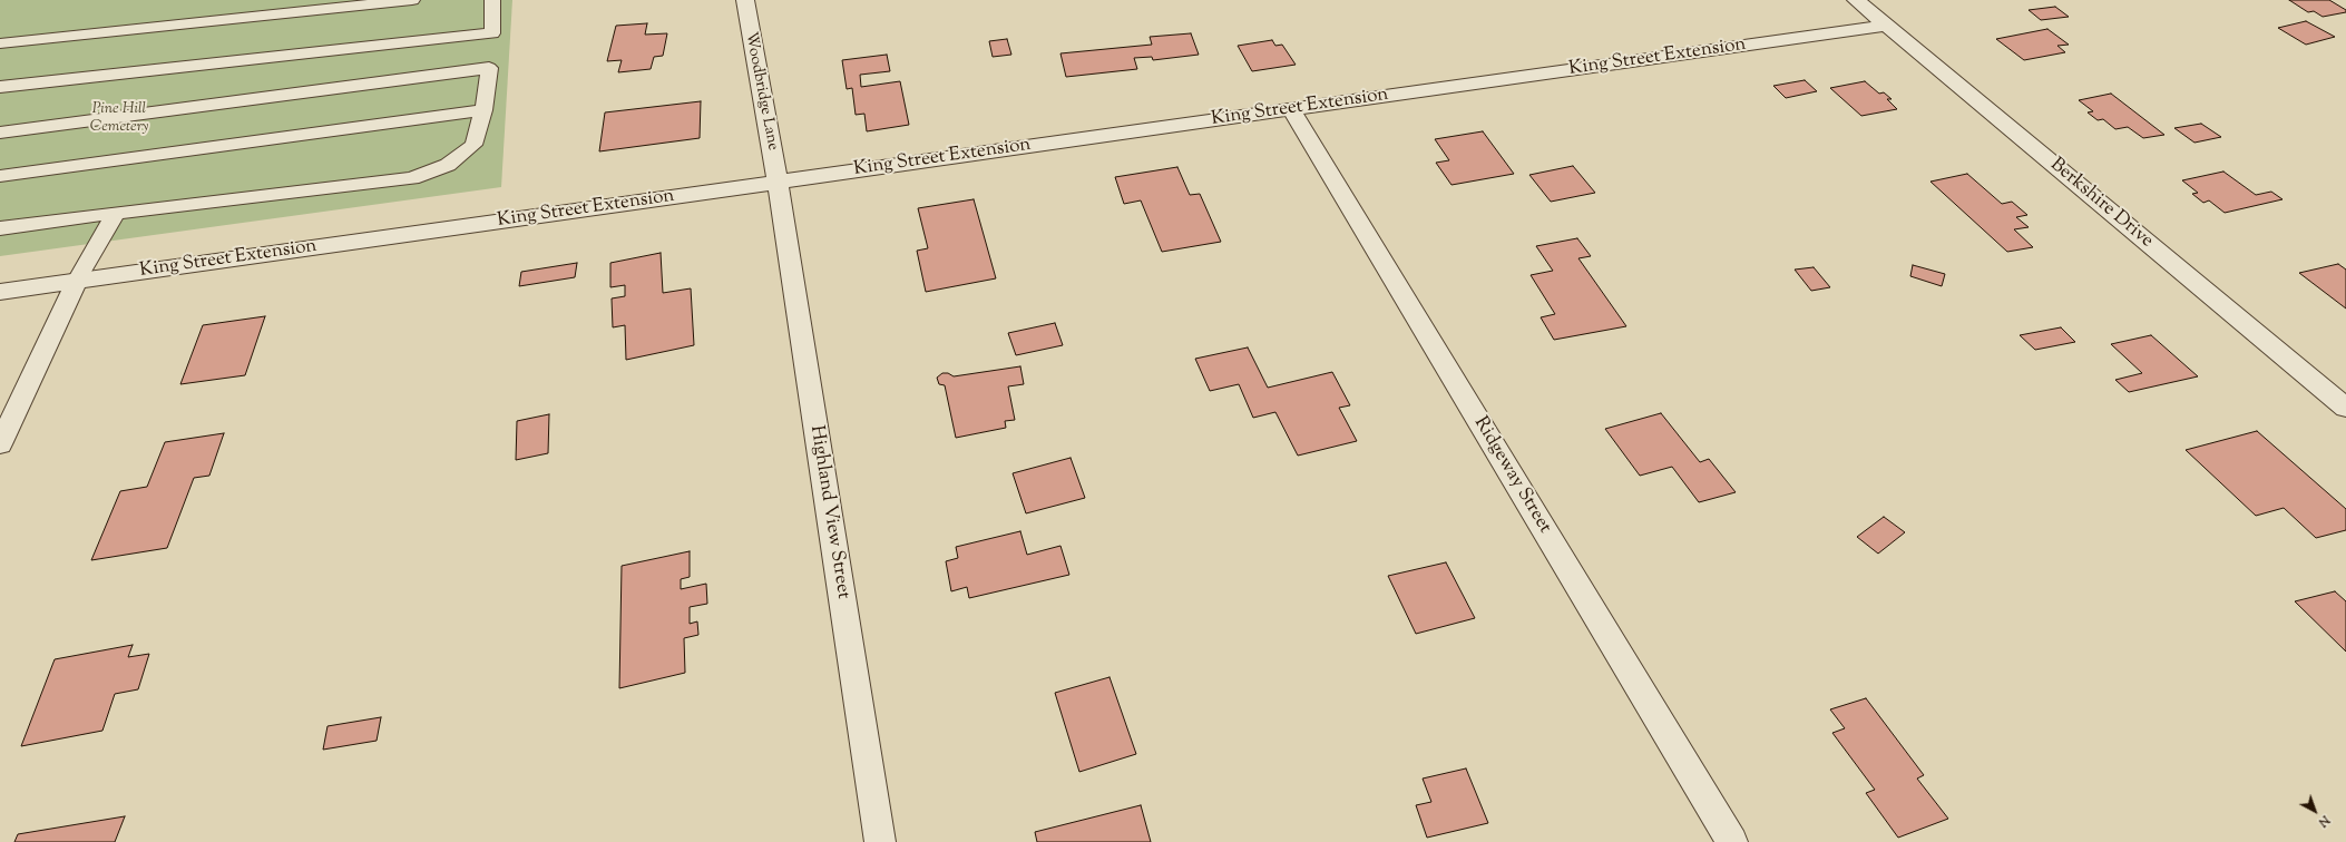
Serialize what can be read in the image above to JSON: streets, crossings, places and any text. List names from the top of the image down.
{
  "streets": {
    "street": [
      "King Street Extension",
      "Woodbridge Lane",
      "Berkshire Drive",
      "Ridgeway Street",
      "Highland View Street"
    ]
  },
  "crossings": [
    ["King Street Extension", "Woodbridge Lane"],
    ["King Street Extension", "Berkshire Drive"],
    ["King Street Extension", "Ridgeway Street"],
    ["King Street Extension", "Highland View Street"],
    ["Woodbridge Lane", "Highland View Street"]
  ],
  "parks": ["Pine Hill Cemetery"],
  "north": "bottom right"
}
